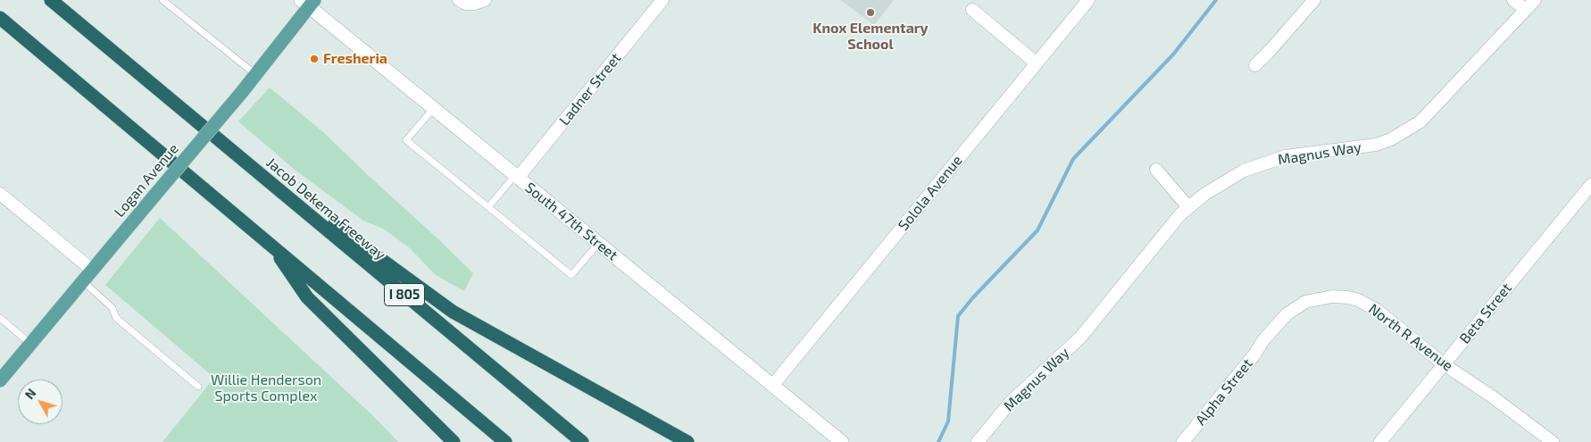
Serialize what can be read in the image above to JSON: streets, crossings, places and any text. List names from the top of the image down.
{
  "streets": {
    "highway": ["Jacob Dekema Freeway", "I 805"],
    "main road": ["Logan Avenue", "South 47th Street"],
    "street": [
      "Ladner Street",
      "Magnus Way",
      "Solola Avenue",
      "Beta Street",
      "North R Avenue",
      "Alpha Street"
    ]
  },
  "crossings": [
    ["Ladner Street", "South 47th Street"],
    ["Logan Avenue", "South 47th Street"],
    ["Solola Avenue", "South 47th Street"],
    ["Beta Street", "North R Avenue"],
    ["North R Avenue", "Alpha Street"]
  ],
  "parks": ["Willie Henderson Sports Complex"],
  "places": ["Knox Elementary School", "Fresheria"],
  "north": "top left"
}
